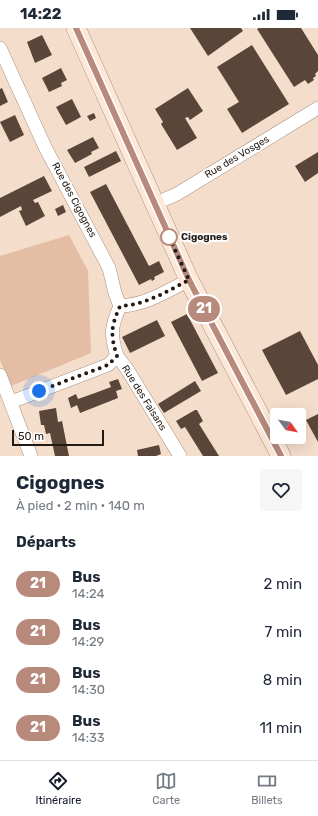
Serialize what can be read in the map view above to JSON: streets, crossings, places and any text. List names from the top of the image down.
{
  "streets": {
    "street": ["Rue des Vosges", "Rue des Cigognes", "Rue des Faisans"]
  },
  "places": ["Cigognes"],
  "lines": ["bus line 21"],
  "scale_bar": "50 m",
  "north": "bottom right",
  "page": {
    "status": "14:22",
    "on_map": "21",
    "scale": "50 m",
    "heading": [
      ["Cigognes", "À pied · 2 min · 140 m"],
      "Départs"
    ],
    "list": [
      {
        "mark": "21",
        "name": "Bus",
        "note": "14:24",
        "value": "2 min"
      },
      {
        "mark": "21",
        "name": "Bus",
        "note": "14:29",
        "value": "7 min"
      },
      {
        "mark": "21",
        "name": "Bus",
        "note": "14:30",
        "value": "8 min"
      },
      {
        "mark": "21",
        "name": "Bus",
        "note": "14:33",
        "value": "11 min"
      }
    ],
    "tabs": ["Itinéraire", "Carte", "Billets"]
  }
}
